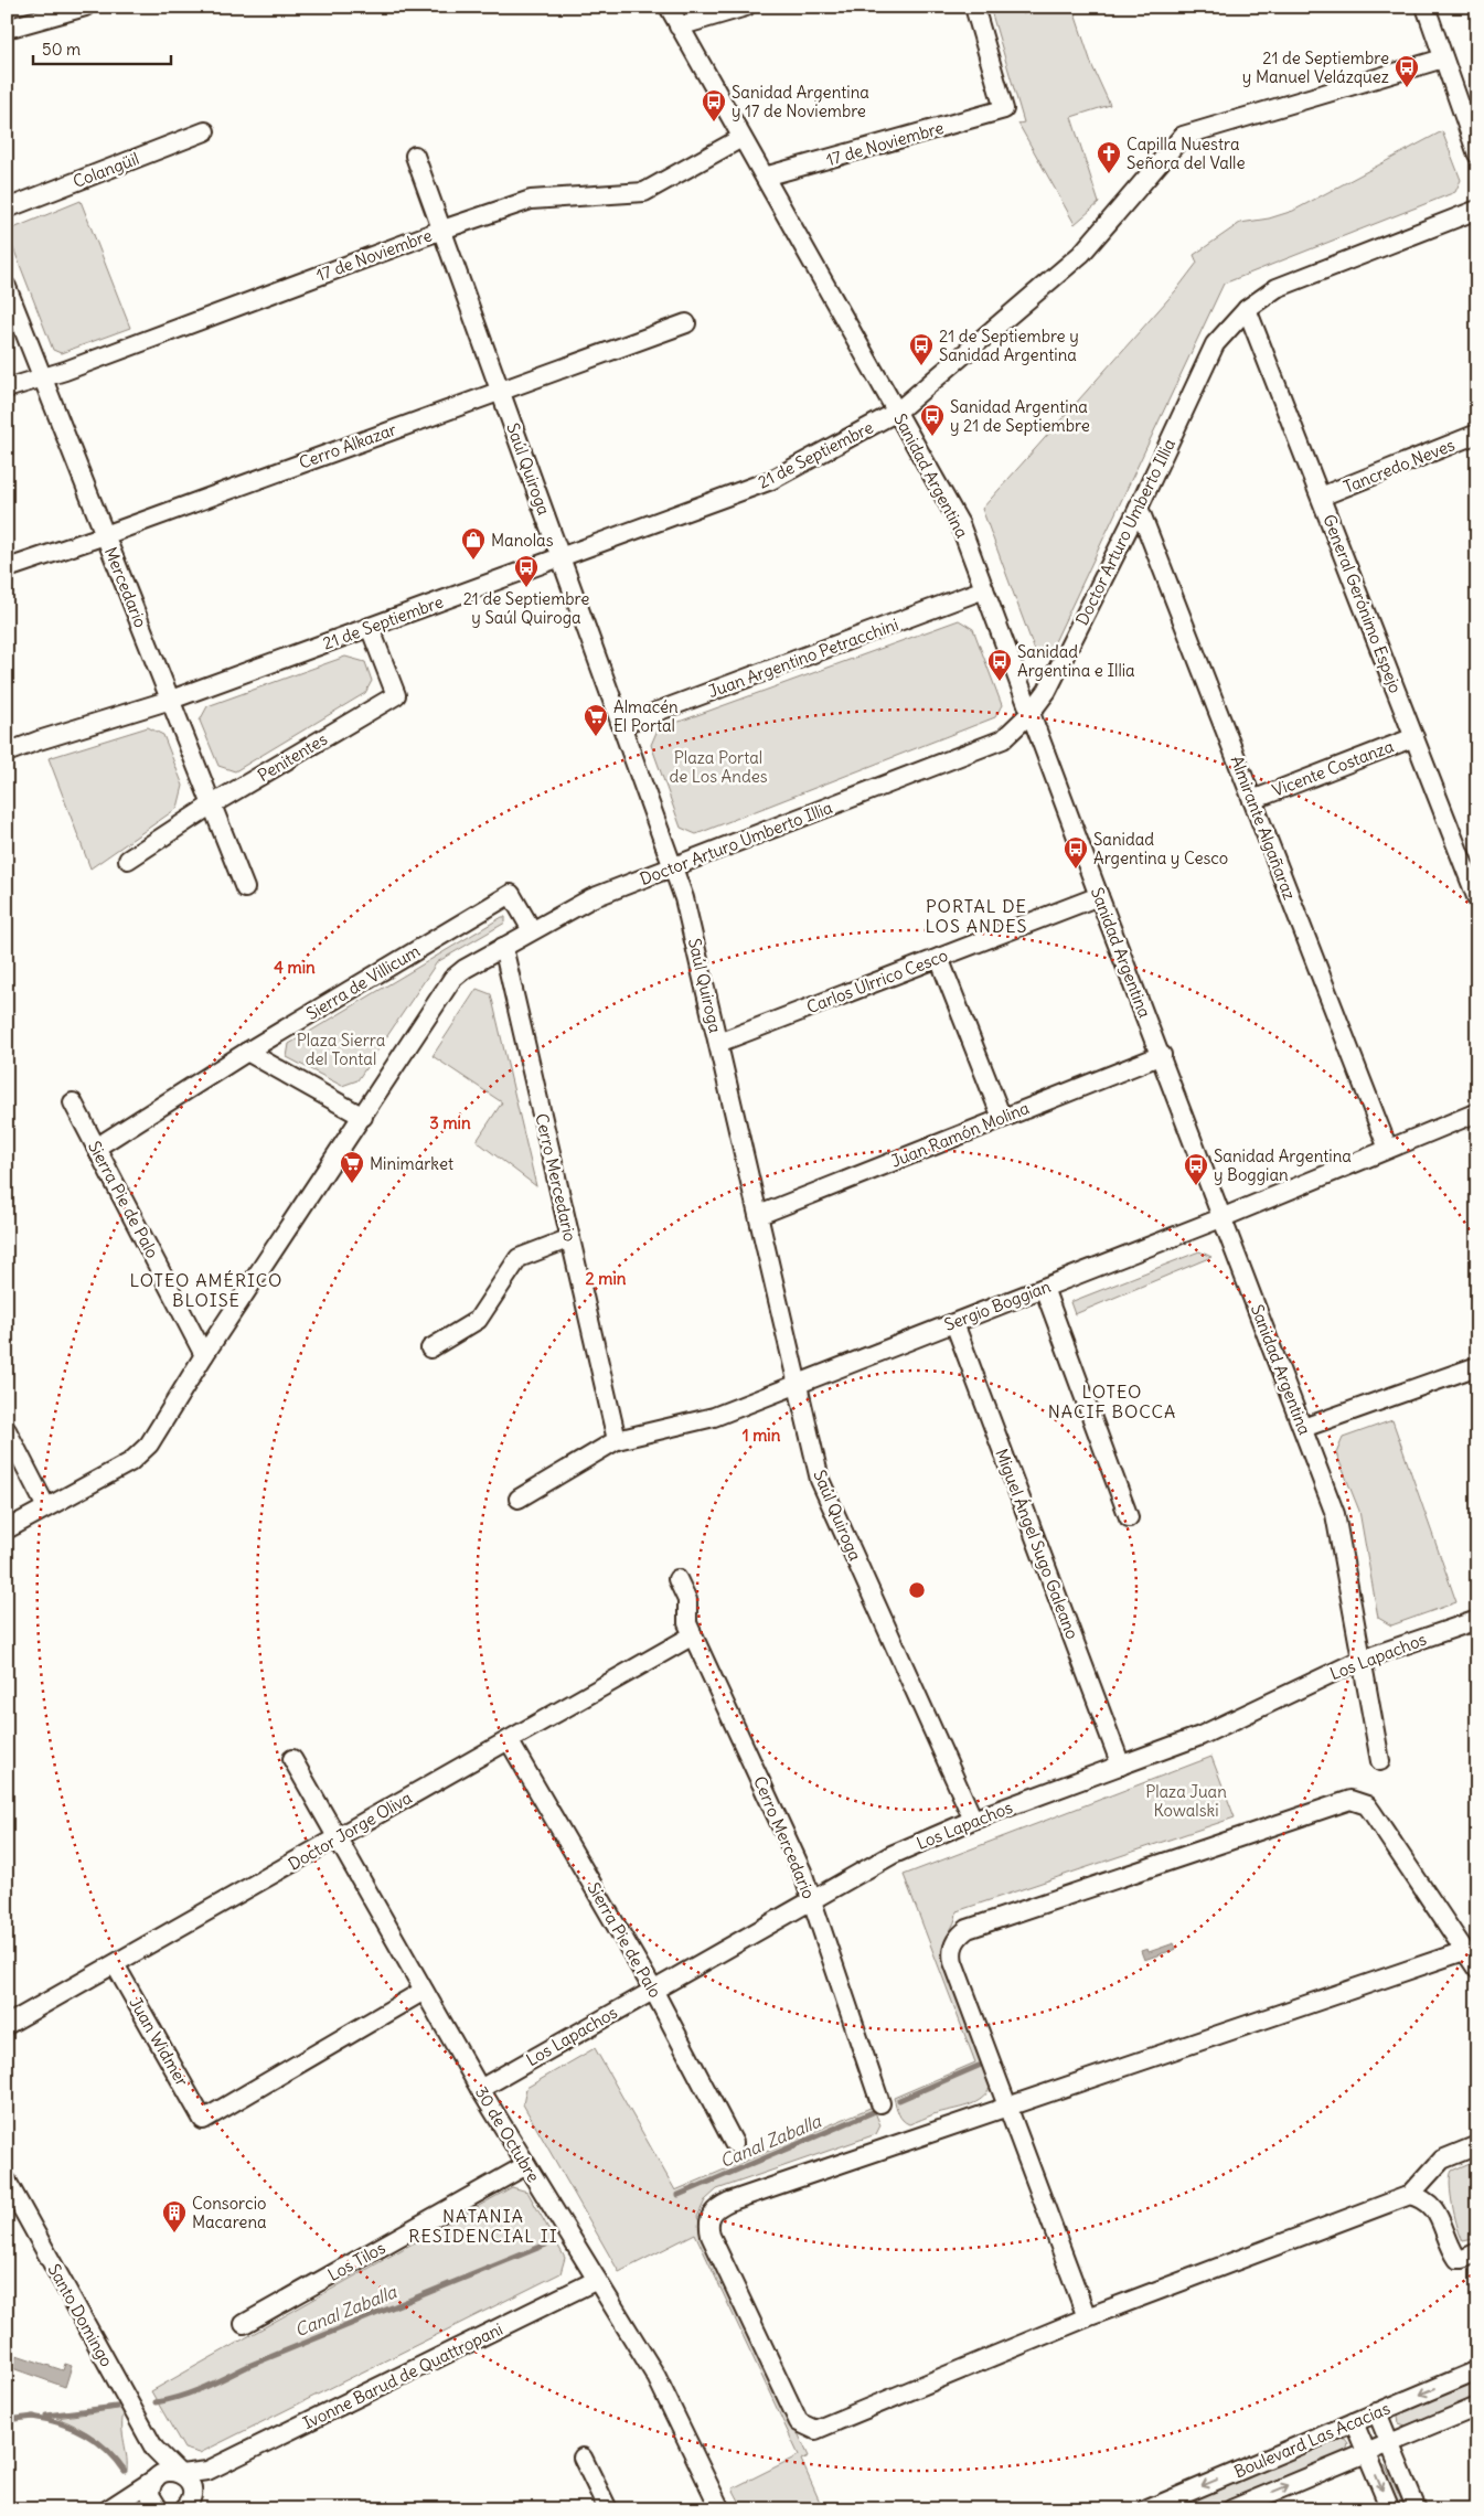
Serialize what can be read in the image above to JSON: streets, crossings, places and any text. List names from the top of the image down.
{
  "streets": {
    "street": [
      "17 de Noviembre",
      "Colangüil",
      "Cerro Alkazar",
      "21 de Septiembre",
      "Tancredo Neves",
      "Saúl Quiroga",
      "Sanidad Argentina",
      "Doctor Arturo Umberto Illia",
      "Mercedario",
      "General Gerónimo Espejo",
      "Juan Argentino Petracchini",
      "Penitentes",
      "Vicente Costanza",
      "Almirante Algañaraz",
      "Carlos Ulrrico Cesco",
      "Sierra de Villicum",
      "Juan Ramón Molina",
      "Cerro Mercedario",
      "Sierra Pie de Palo",
      "Sergio Boggian",
      "Miguel Ángel Sugo Galeano",
      "Los Lapachos",
      "Doctor Jorge Oliva",
      "Juan Widmer",
      "30 de Octubre",
      "Los Tilos",
      "Santo Domingo",
      "Ivonne Barud de Quattropani",
      "Boulevard Las Acacias"
    ]
  },
  "crossings": [
    ["17 de Noviembre", "Saúl Quiroga"],
    ["17 de Noviembre", "Sanidad Argentina"],
    ["17 de Noviembre", "Mercedario"],
    ["Cerro Alkazar", "Saúl Quiroga"],
    ["Cerro Alkazar", "Mercedario"],
    ["21 de Septiembre", "Saúl Quiroga"],
    ["21 de Septiembre", "Sanidad Argentina"],
    ["21 de Septiembre", "Mercedario"],
    ["21 de Septiembre", "Penitentes"],
    ["Tancredo Neves", "General Gerónimo Espejo"],
    ["Saúl Quiroga", "Doctor Arturo Umberto Illia"],
    ["Saúl Quiroga", "Juan Argentino Petracchini"],
    ["Saúl Quiroga", "Carlos Ulrrico Cesco"],
    ["Saúl Quiroga", "Juan Ramón Molina"],
    ["Saúl Quiroga", "Sergio Boggian"],
    ["Saúl Quiroga", "Los Lapachos"],
    ["Sanidad Argentina", "Doctor Arturo Umberto Illia"],
    ["Sanidad Argentina", "Juan Argentino Petracchini"],
    ["Sanidad Argentina", "Carlos Ulrrico Cesco"],
    ["Sanidad Argentina", "Juan Ramón Molina"],
    ["Sanidad Argentina", "Sergio Boggian"],
    ["Sanidad Argentina", "Los Lapachos"],
    ["Doctor Arturo Umberto Illia", "General Gerónimo Espejo"],
    ["Doctor Arturo Umberto Illia", "Almirante Algañaraz"],
    ["Doctor Arturo Umberto Illia", "Sierra de Villicum"],
    ["Doctor Arturo Umberto Illia", "Cerro Mercedario"],
    ["Doctor Arturo Umberto Illia", "Sierra Pie de Palo"],
    ["Mercedario", "Penitentes"],
    ["General Gerónimo Espejo", "Vicente Costanza"],
    ["Vicente Costanza", "Almirante Algañaraz"],
    ["Almirante Algañaraz", "Sergio Boggian"],
    ["Sierra de Villicum", "Sierra Pie de Palo"],
    ["Cerro Mercedario", "Sergio Boggian"],
    ["Cerro Mercedario", "Los Lapachos"],
    ["Cerro Mercedario", "Doctor Jorge Oliva"],
    ["Sierra Pie de Palo", "Los Lapachos"],
    ["Sierra Pie de Palo", "Doctor Jorge Oliva"],
    ["Sergio Boggian", "Miguel Ángel Sugo Galeano"],
    ["Miguel Ángel Sugo Galeano", "Los Lapachos"],
    ["Los Lapachos", "30 de Octubre"],
    ["Doctor Jorge Oliva", "Juan Widmer"],
    ["Doctor Jorge Oliva", "30 de Octubre"],
    ["Juan Widmer", "30 de Octubre"],
    ["30 de Octubre", "Los Tilos"],
    ["30 de Octubre", "Ivonne Barud de Quattropani"],
    ["Santo Domingo", "Ivonne Barud de Quattropani"]
  ],
  "districts": [
    "PORTAL DE LOS ANDES",
    "LOTEO AMÉRICO BLOISE",
    "LOTEO NACIF BOCCA",
    "NATANIA RESIDENCIAL II"
  ],
  "water": ["Canal Zaballa"],
  "parks": ["Plaza Portal de Los Andes", "Plaza Sierra del Tontal", "Plaza Juan Kowalski"],
  "places": {
    "bus stop": [
      "21 de Septiembre y Manuel Velázquez",
      "Sanidad Argentina y 17 de Noviembre",
      "21 de Septiembre y Sanidad Argentina",
      "Sanidad Argentina y 21 de Septiembre",
      "21 de Septiembre y Saúl Quiroga",
      "Sanidad Argentina e Illia",
      "Sanidad Argentina y Cesco",
      "Sanidad Argentina y Boggian"
    ],
    "church": ["Capilla Nuestra Señora del Valle"],
    "shop": ["Manolas"],
    "supermarket": ["Almacén El Portal", "Minimarket"],
    "building": ["Consorcio Macarena"]
  },
  "scale_bar": "50 m",
  "rings": [
    "4 min",
    "3 min",
    "2 min",
    "1 min"
  ]
}
